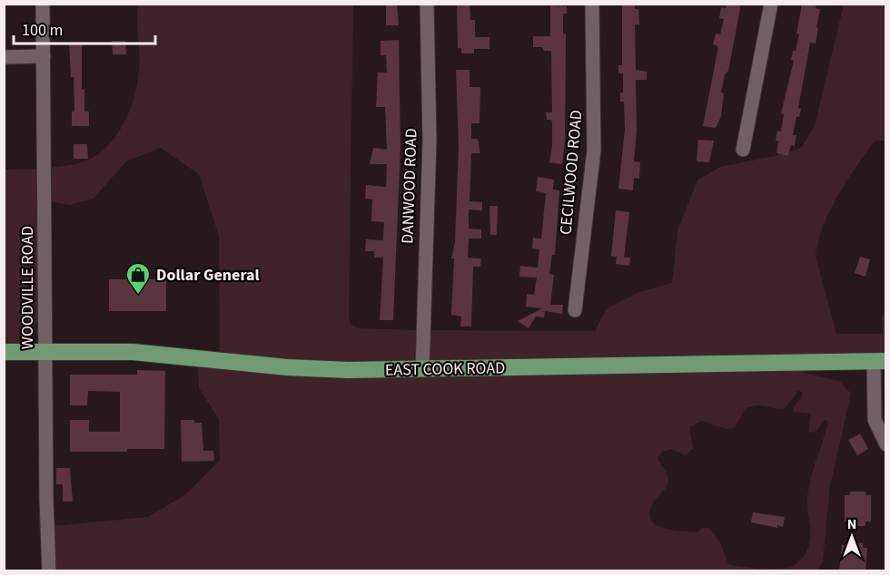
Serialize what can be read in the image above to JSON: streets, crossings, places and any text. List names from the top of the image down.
{
  "streets": {
    "main road": ["EAST COOK ROAD"],
    "street": ["CECILWOOD ROAD", "DANWOOD ROAD", "WOODVILLE ROAD"]
  },
  "crossings": [
    ["DANWOOD ROAD", "EAST COOK ROAD"],
    ["WOODVILLE ROAD", "EAST COOK ROAD"]
  ],
  "places": {
    "shop": ["Dollar General"]
  },
  "scale_bar": "100 m",
  "north": "top"
}
